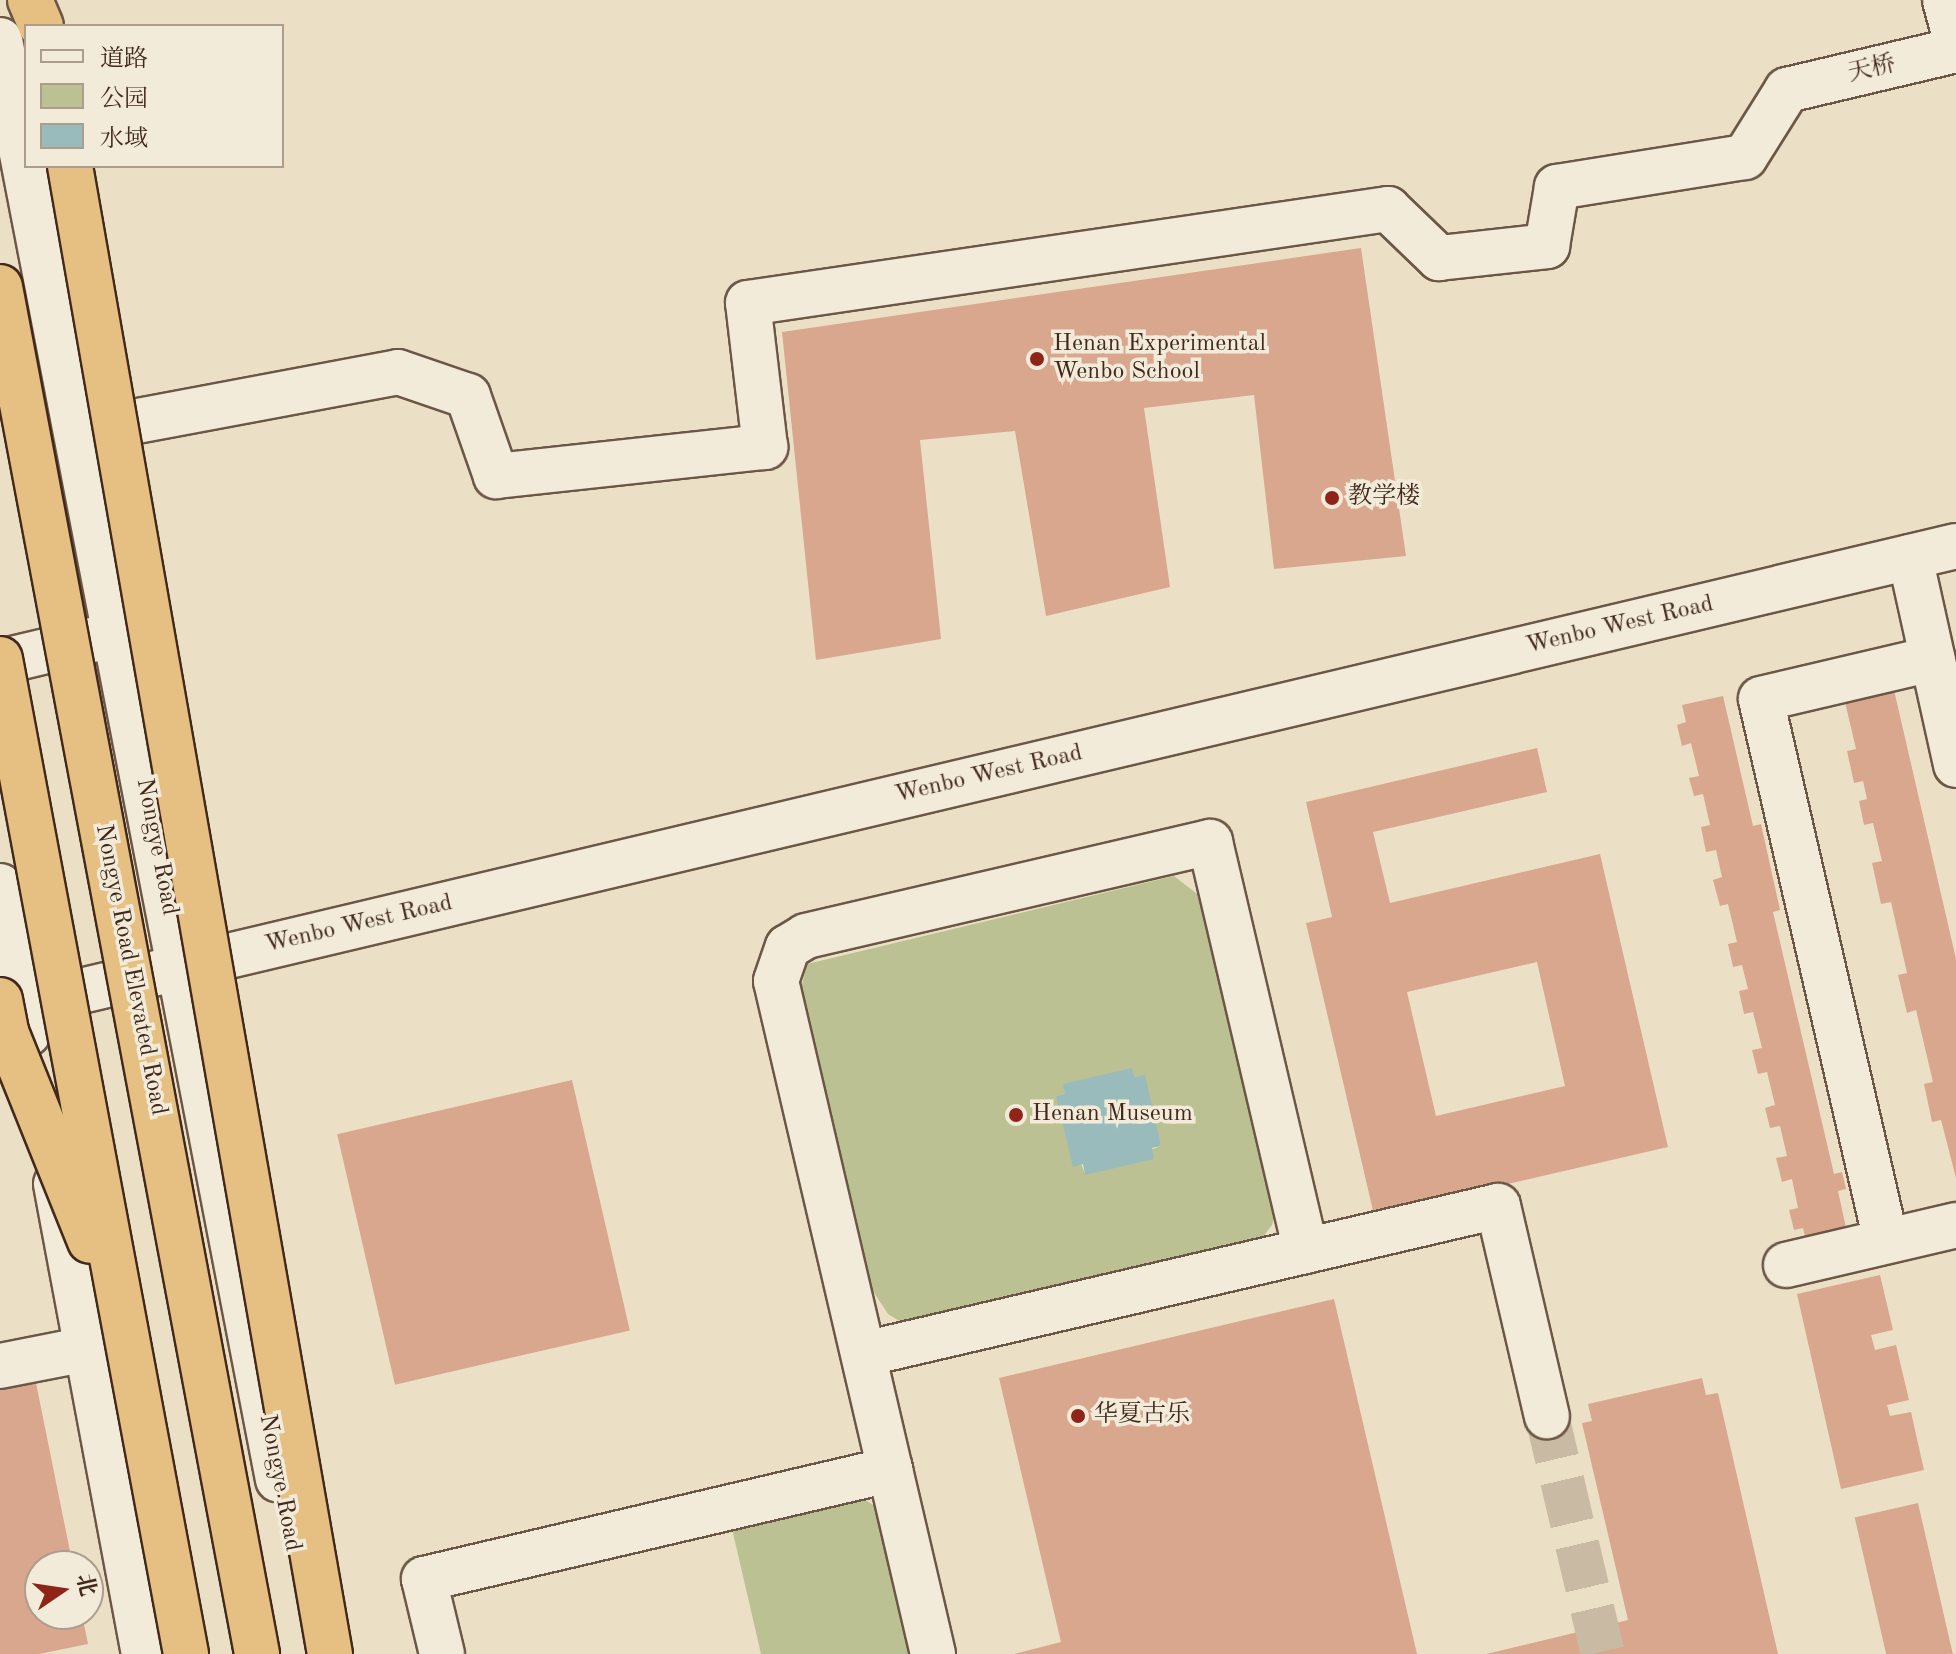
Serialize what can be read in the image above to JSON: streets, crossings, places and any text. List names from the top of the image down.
{
  "streets": {
    "highway": ["Nongye Road Elevated Road"],
    "street": ["天桥", "Wenbo West Road", "Nongye Road"]
  },
  "crossings": [
    ["Wenbo West Road", "Nongye Road"]
  ],
  "places": [
    "Henan Experimental Wenbo School",
    "教学楼",
    "Henan Museum",
    "华夏古乐"
  ],
  "legend": ["道路", "公园", "水域"],
  "north": "right"
}
